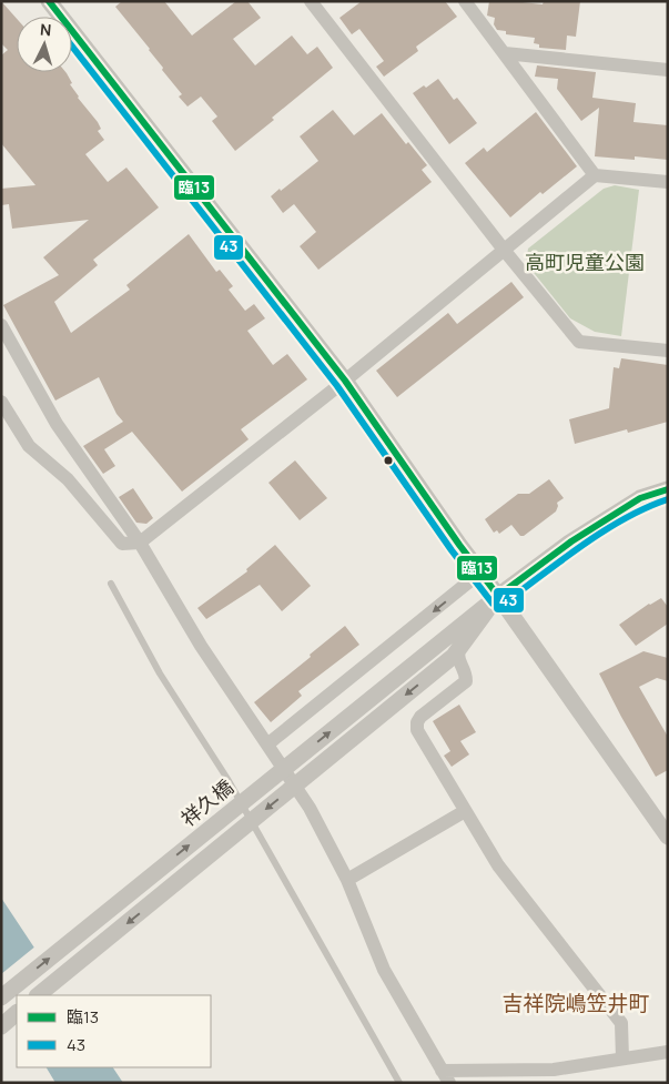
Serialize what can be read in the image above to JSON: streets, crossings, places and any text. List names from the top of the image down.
{
  "streets": {
    "street": ["祥久橋"]
  },
  "districts": ["吉祥院嶋笠井町"],
  "parks": ["高町児童公園"],
  "lines": ["transit line 臨13", "transit line 43"],
  "legend": ["臨13", "43"],
  "north": "top"
}
